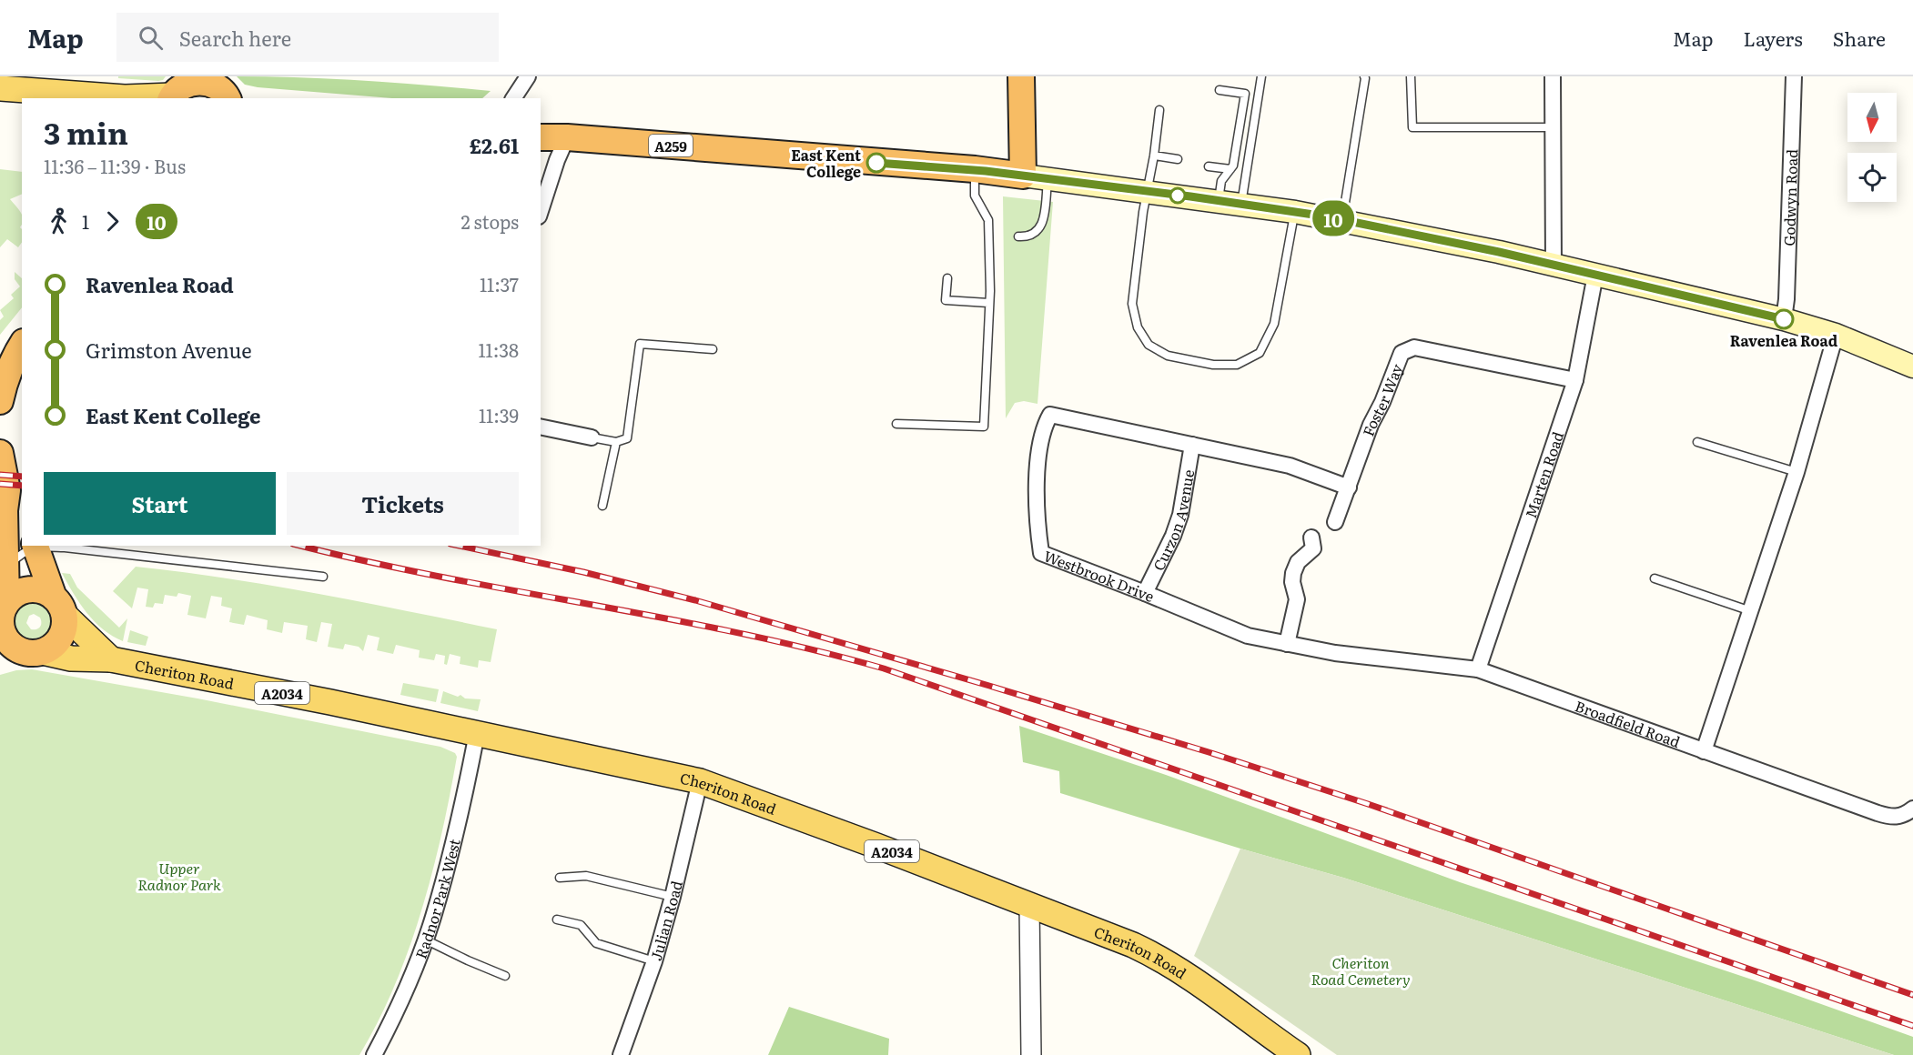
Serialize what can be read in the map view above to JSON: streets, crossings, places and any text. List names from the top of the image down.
{
  "streets": {
    "highway": ["A259"],
    "main road": ["Cheriton Road", "A2034"],
    "street": [
      "Godwyn Road",
      "Foster Way",
      "Marten Road",
      "Curzon Avenue",
      "Westbrook Drive",
      "Broadfield Road",
      "Radnor Park West",
      "Julian Road"
    ]
  },
  "crossings": [
    ["Foster Way", "Marten Road"],
    ["Foster Way", "Westbrook Drive"],
    ["Marten Road", "Broadfield Road"],
    ["Curzon Avenue", "Westbrook Drive"],
    ["Westbrook Drive", "Broadfield Road"],
    ["Cheriton Road", "Radnor Park West"],
    ["Cheriton Road", "Julian Road"]
  ],
  "parks": ["Upper Radnor Park", "Cheriton Road Cemetery"],
  "places": ["East Kent College", "Ravenlea Road"],
  "lines": ["bus line 10"],
  "north": "bottom",
  "page": {
    "header": "Map",
    "search": "Search here",
    "nav": ["Map", "Layers", "Share"],
    "on_map": "10",
    "heading": ["3 min", "11:36 – 11:39 · Bus", "£2.61"],
    "legs": ["1", "10", "2 stops"],
    "list": [
      {
        "name": "Ravenlea Road",
        "value": "11:37"
      },
      {
        "name": "Grimston Avenue",
        "value": "11:38"
      },
      {
        "name": "East Kent College",
        "value": "11:39"
      }
    ],
    "buttons": ["Start", "Tickets"]
  }
}
